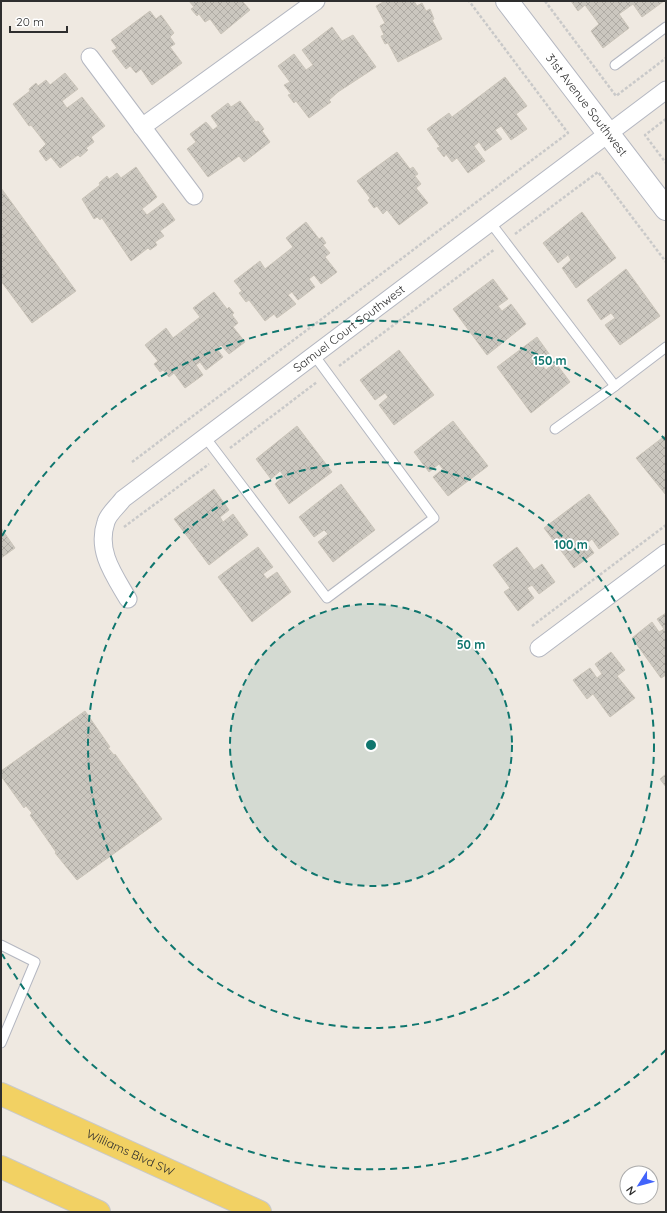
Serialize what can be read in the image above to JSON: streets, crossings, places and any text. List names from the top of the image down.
{
  "streets": {
    "main road": ["Williams Blvd SW"],
    "street": ["31st Avenue Southwest", "Samuel Court Southwest"]
  },
  "crossings": [
    ["31st Avenue Southwest", "Samuel Court Southwest"]
  ],
  "scale_bar": "20 m",
  "north": "bottom left",
  "rings": ["150 m", "100 m", "50 m"]
}
